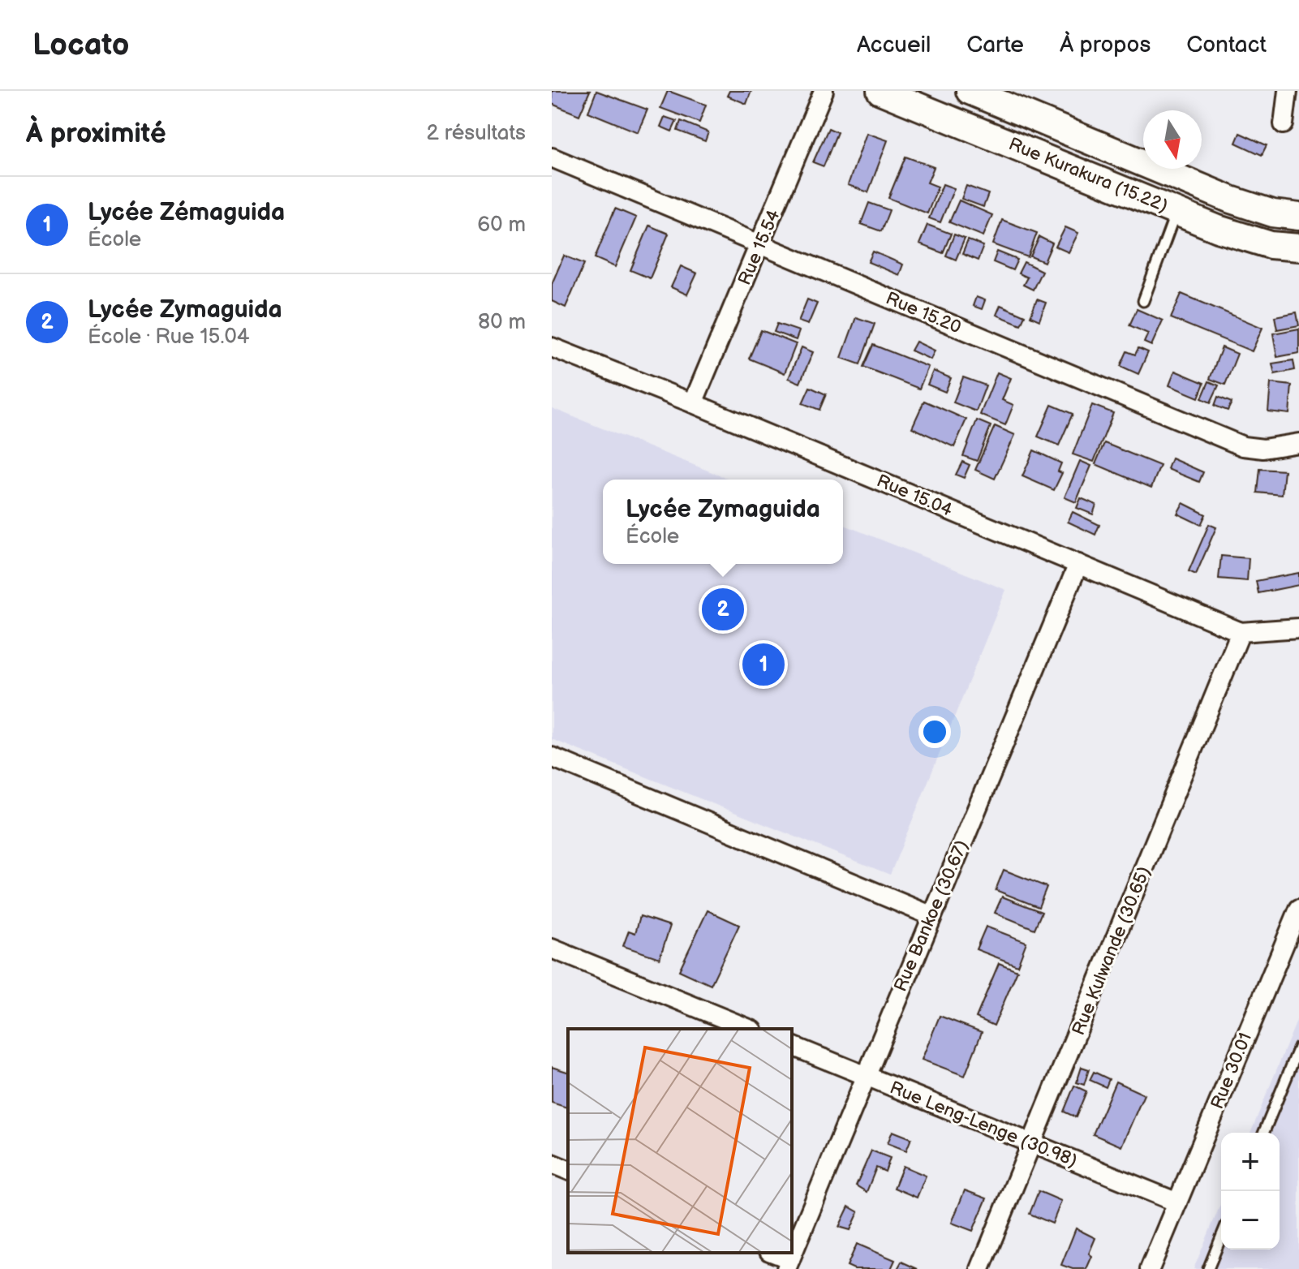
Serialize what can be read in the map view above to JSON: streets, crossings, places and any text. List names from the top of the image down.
{
  "streets": {
    "main road": ["Rue Kurakura (15.22)"],
    "street": [
      "Rue 15.54",
      "Rue 15.20",
      "Rue 15.04",
      "Rue Bankoe (30.67)",
      "Rue Kulwande (30.65)",
      "Rue 30.01",
      "Rue Leng-Lenge (30.98)"
    ]
  },
  "crossings": [
    ["Rue 15.54", "Rue 15.20"],
    ["Rue 15.54", "Rue 15.04"],
    ["Rue 15.04", "Rue Bankoe (30.67)"],
    ["Rue 15.04", "Rue Kulwande (30.65)"],
    ["Rue Bankoe (30.67)", "Rue Leng-Lenge (30.98)"],
    ["Rue Kulwande (30.65)", "Rue Leng-Lenge (30.98)"],
    ["Rue 30.01", "Rue Leng-Lenge (30.98)"]
  ],
  "north": "bottom",
  "page": {
    "header": "Locato",
    "nav": [
      "Accueil",
      "Carte",
      "À propos",
      "Contact"
    ],
    "heading": ["À proximité", "2 résultats"],
    "list": [
      {
        "mark": "1",
        "name": "Lycée Zémaguida",
        "note": "École",
        "value": "60 m"
      },
      {
        "mark": "2",
        "name": "Lycée Zymaguida",
        "note": "École · Rue 15.04",
        "value": "80 m"
      }
    ],
    "popup": ["Lycée Zymaguida", "École"],
    "pins": ["2", "1"],
    "map_buttons": ["+", "−"]
  }
}
